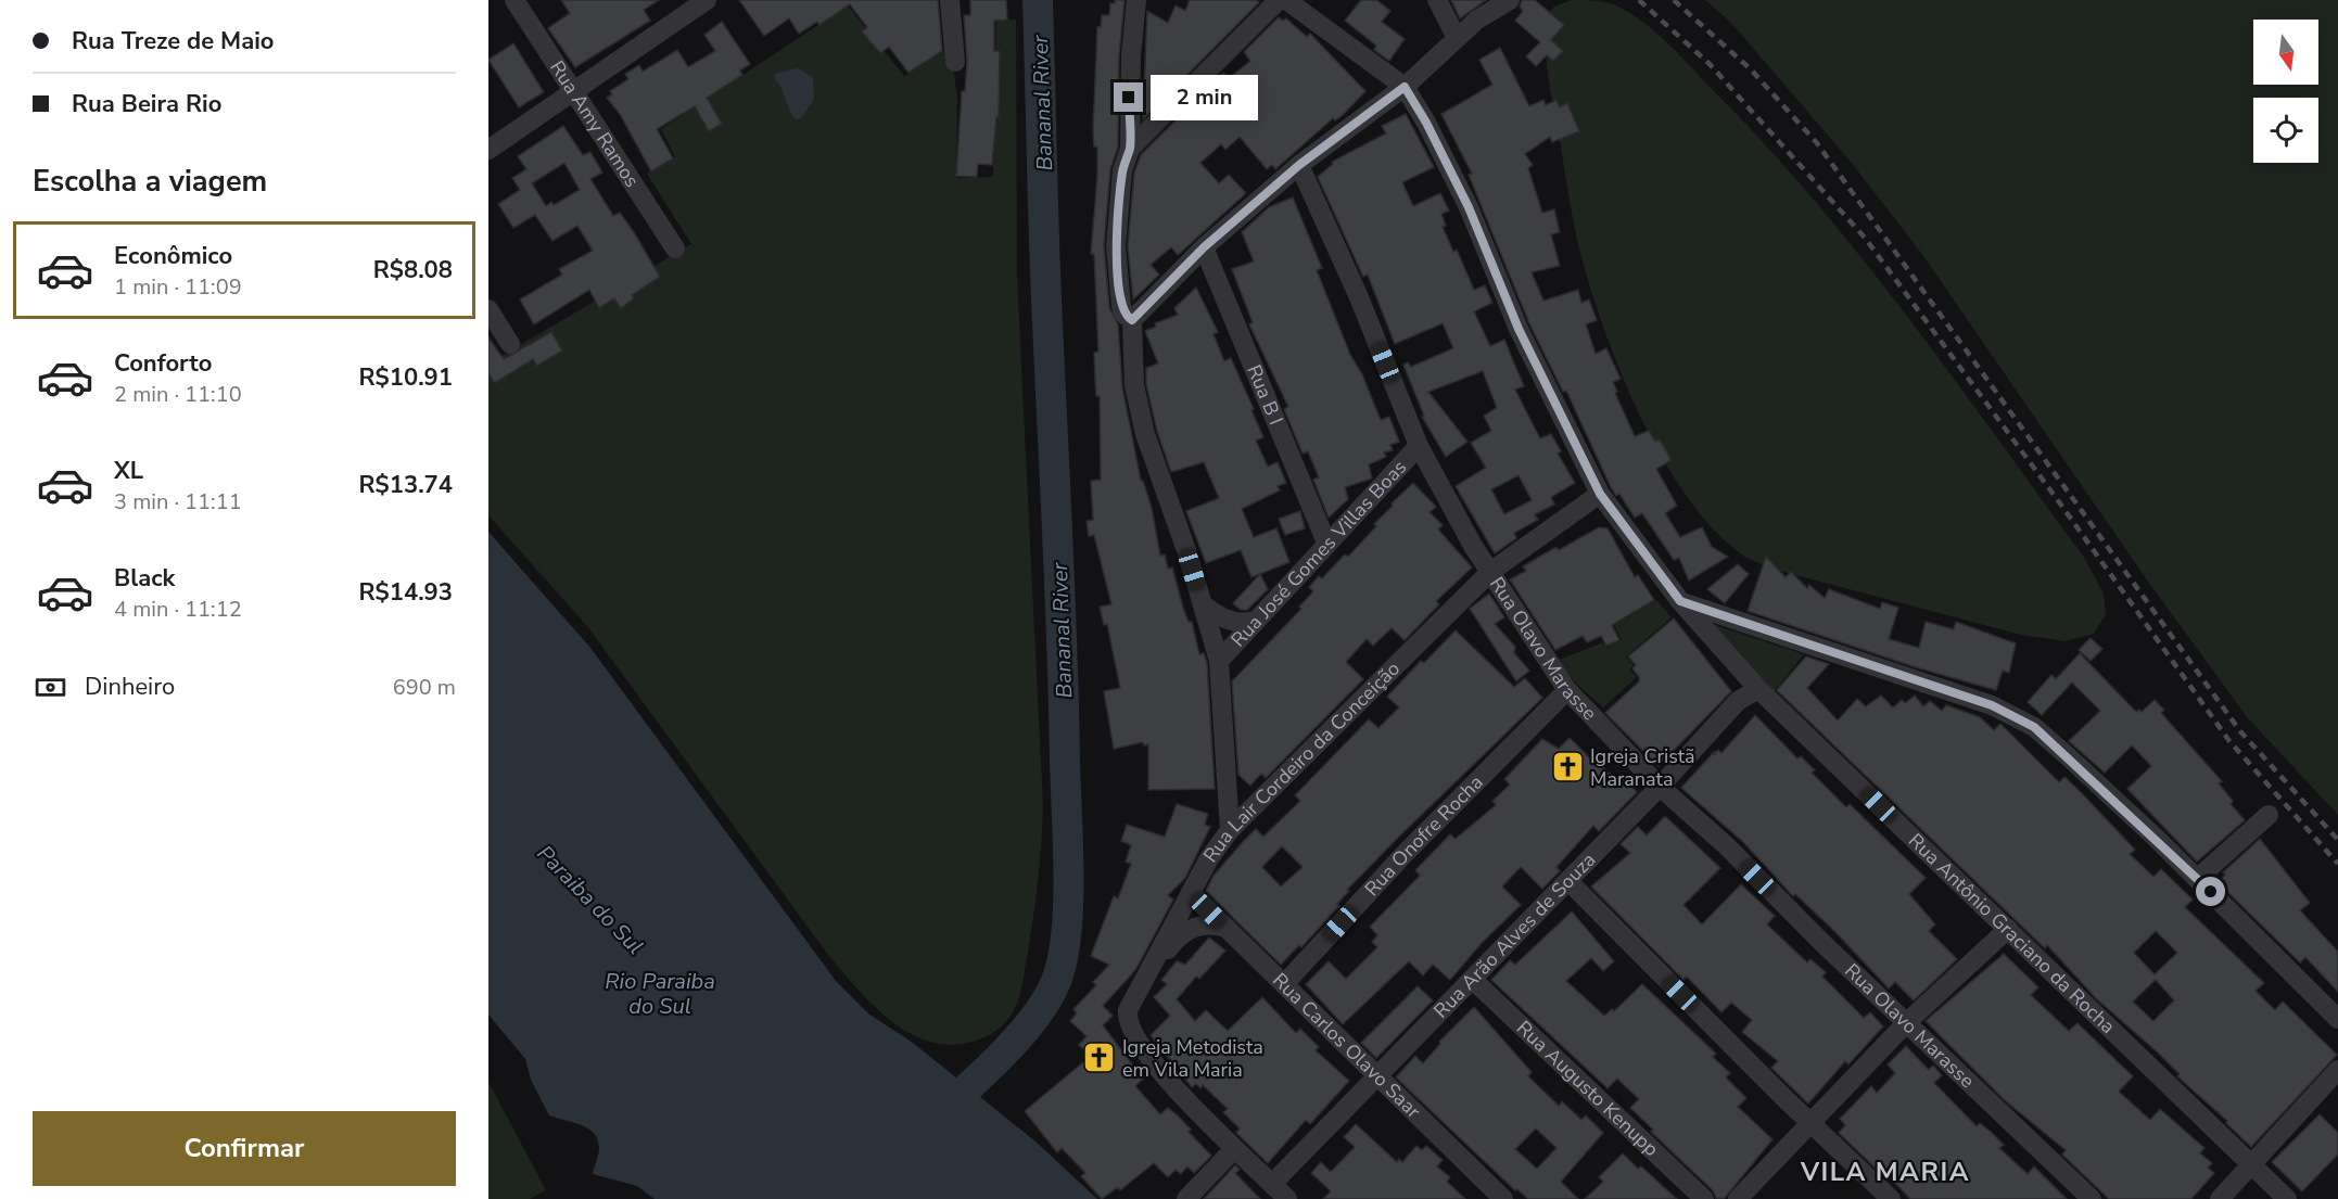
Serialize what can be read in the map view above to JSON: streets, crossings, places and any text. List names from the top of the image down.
{
  "streets": {
    "street": [
      "Rua Amy Ramos",
      "Rua B I",
      "Rua José Gomes Villas Boas",
      "Rua Olavo Marasse",
      "Rua Lair Cordeiro da Conceição",
      "Rua Onofre Rocha",
      "Rua Antônio Graciano da Rocha",
      "Rua Arão Alves de Souza",
      "Rua Carlos Olavo Saar",
      "Rua Augusto Kenupp"
    ]
  },
  "crossings": [
    ["Rua B I", "Rua José Gomes Villas Boas"],
    ["Rua José Gomes Villas Boas", "Rua Olavo Marasse"],
    ["Rua Olavo Marasse", "Rua Lair Cordeiro da Conceição"],
    ["Rua Olavo Marasse", "Rua Onofre Rocha"],
    ["Rua Olavo Marasse", "Rua Arão Alves de Souza"],
    ["Rua Lair Cordeiro da Conceição", "Rua Antônio Graciano da Rocha"],
    ["Rua Lair Cordeiro da Conceição", "Rua Carlos Olavo Saar"],
    ["Rua Onofre Rocha", "Rua Carlos Olavo Saar"],
    ["Rua Antônio Graciano da Rocha", "Rua Arão Alves de Souza"],
    ["Rua Arão Alves de Souza", "Rua Carlos Olavo Saar"],
    ["Rua Arão Alves de Souza", "Rua Augusto Kenupp"]
  ],
  "districts": ["VILA MARIA"],
  "water": ["Bananal River", "Paraiba do Sul", "Rio Paraiba do Sul"],
  "places": {
    "church": ["Igreja Cristã Maranata", "Igreja Metodista em Vila Maria"]
  },
  "north": "bottom",
  "page": {
    "banner": ["Rua Treze de Maio", "Rua Beira Rio"],
    "bubble": "2 min",
    "heading": "Escolha a viagem",
    "list": [
      {
        "name": "Econômico",
        "note": "1 min · 11:09",
        "value": "R$8.08"
      },
      {
        "name": "Conforto",
        "note": "2 min · 11:10",
        "value": "R$10.91"
      },
      {
        "name": "XL",
        "note": "3 min · 11:11",
        "value": "R$13.74"
      },
      {
        "name": "Black",
        "note": "4 min · 11:12",
        "value": "R$14.93"
      }
    ],
    "pay": ["Dinheiro", "690 m"],
    "buttons": "Confirmar"
  }
}
